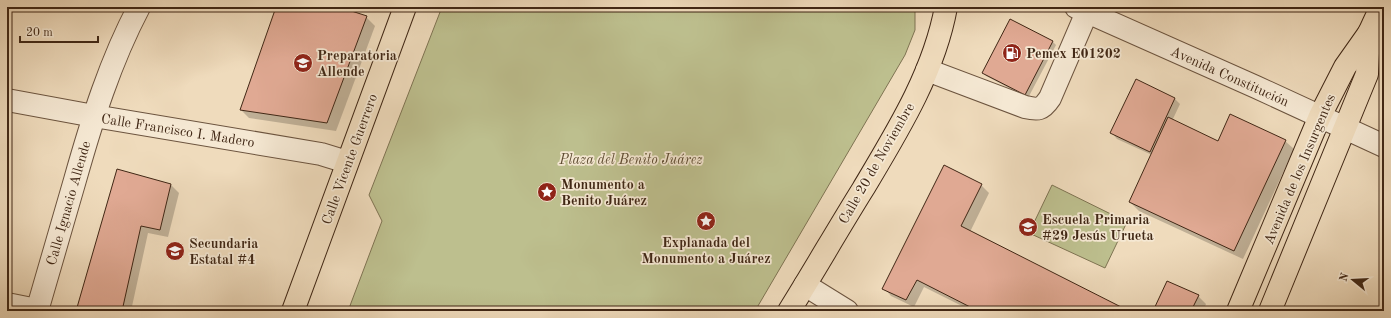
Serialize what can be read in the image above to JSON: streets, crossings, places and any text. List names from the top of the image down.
{
  "streets": {
    "main road": ["Calle Vicente Guerrero", "Calle 20 de Noviembre", "Avenida de los Insurgentes"],
    "street": ["Avenida Constitución", "Calle Francisco I. Madero", "Calle Ignacio Allende"]
  },
  "crossings": [
    ["Avenida Constitución", "Avenida de los Insurgentes"],
    ["Calle Francisco I. Madero", "Calle Vicente Guerrero"],
    ["Calle Francisco I. Madero", "Calle Ignacio Allende"]
  ],
  "parks": ["Plaza del Benito Juárez"],
  "places": {
    "fuel station": ["Pemex E01202"],
    "school or university": ["Preparatoria Allende", "Escuela Primaria #29 Jesús Urueta", "Secundaria Estatal #4"],
    "place": ["Monumento a Benito Juárez", "Explanada del Monumento a Juárez"]
  },
  "scale_bar": "20 m",
  "north": "left"
}
